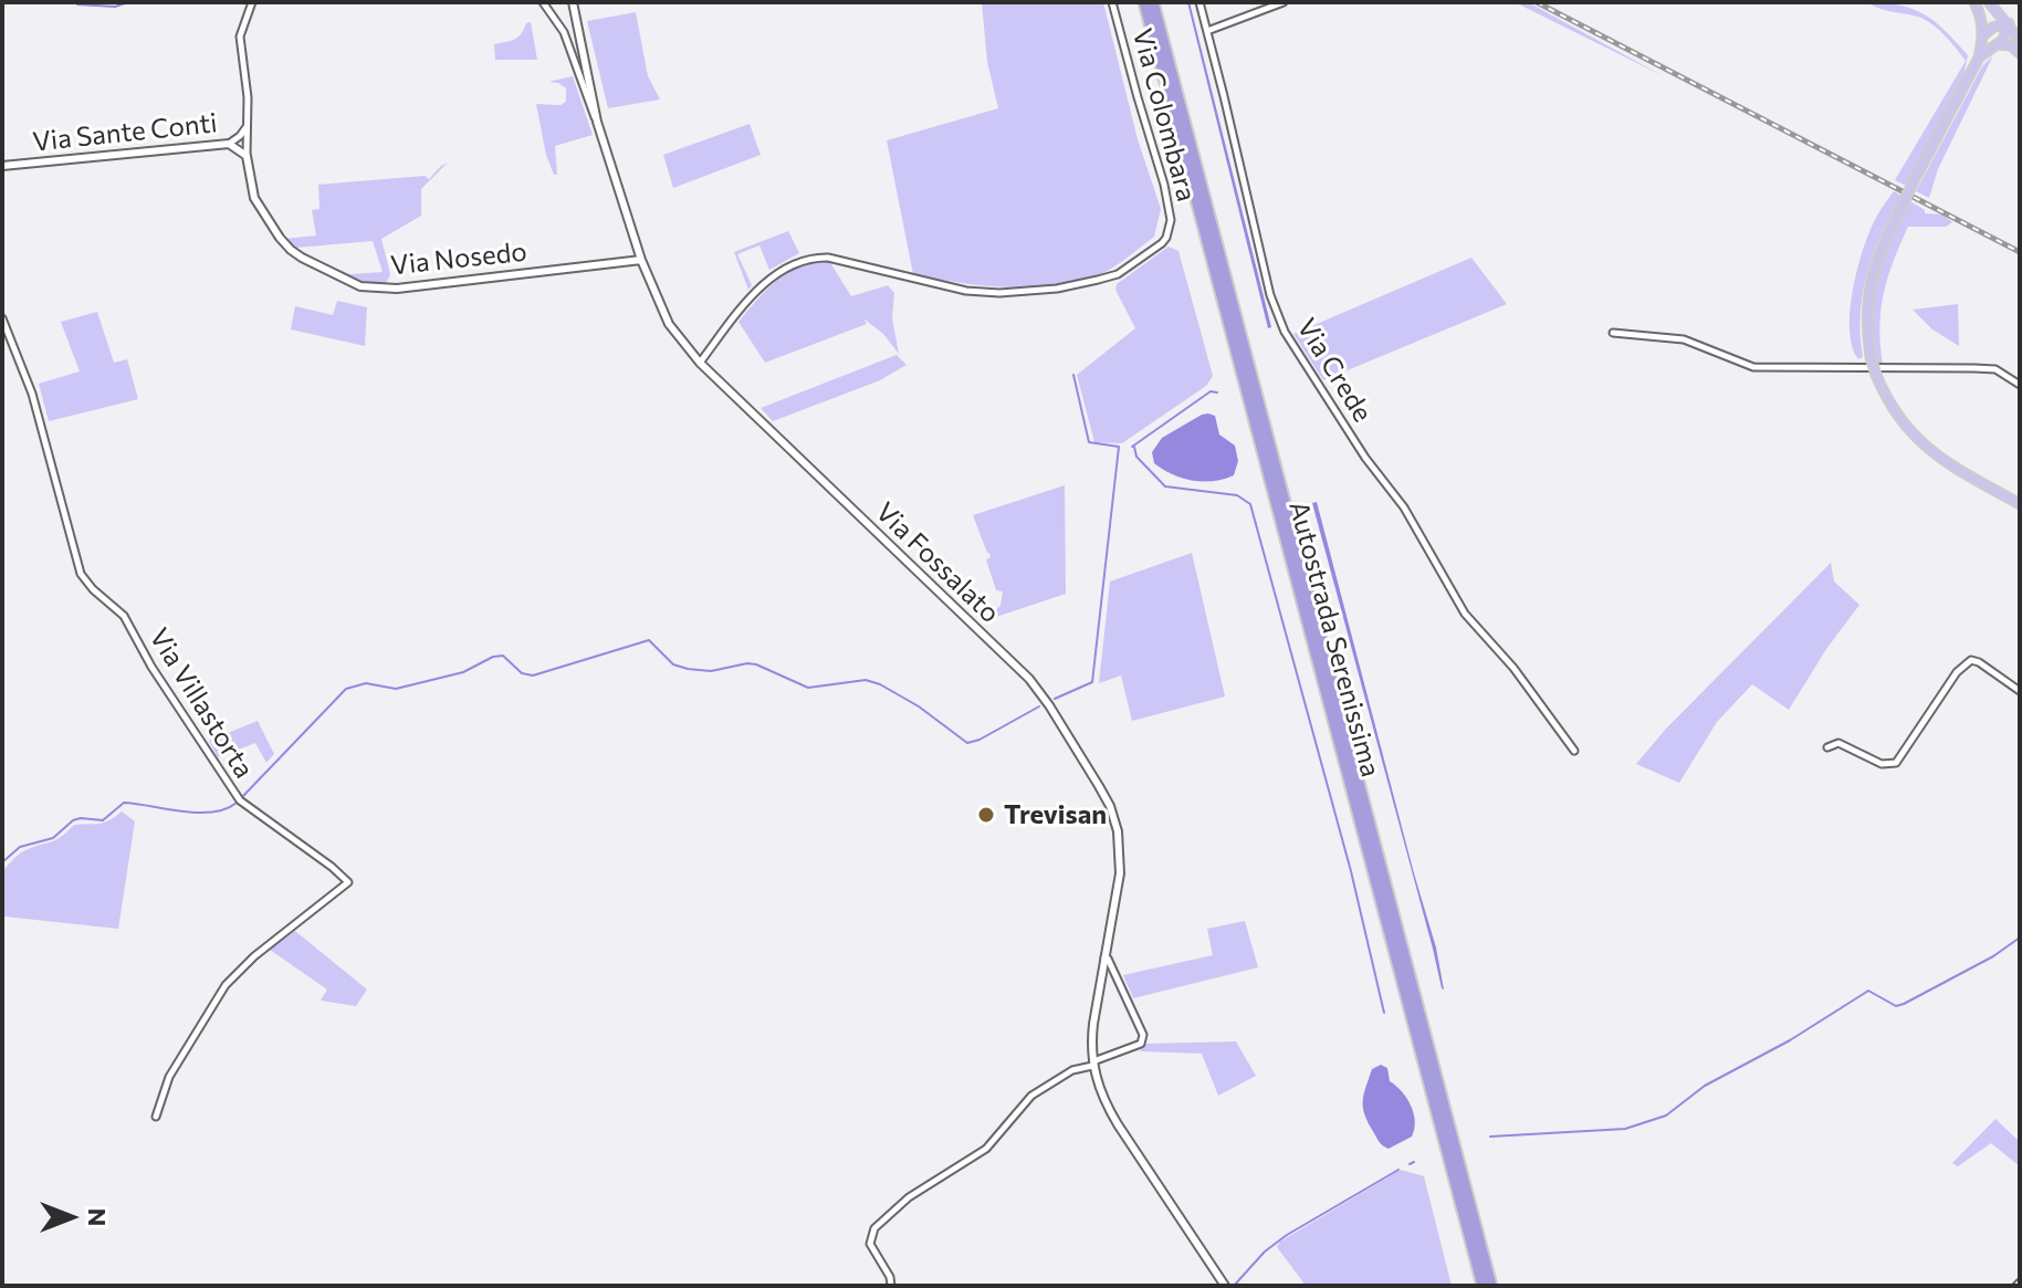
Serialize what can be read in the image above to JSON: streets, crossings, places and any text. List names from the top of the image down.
{
  "streets": {
    "highway": ["Autostrada Serenissima"],
    "street": [
      "Via Colombara",
      "Via Sante Conti",
      "Via Nosedo",
      "Via Crede",
      "Via Fossalato",
      "Via Villastorta"
    ]
  },
  "crossings": [
    ["Via Colombara", "Via Fossalato"],
    ["Via Sante Conti", "Via Nosedo"],
    ["Via Nosedo", "Via Fossalato"]
  ],
  "places": ["Trevisan"],
  "north": "right"
}
